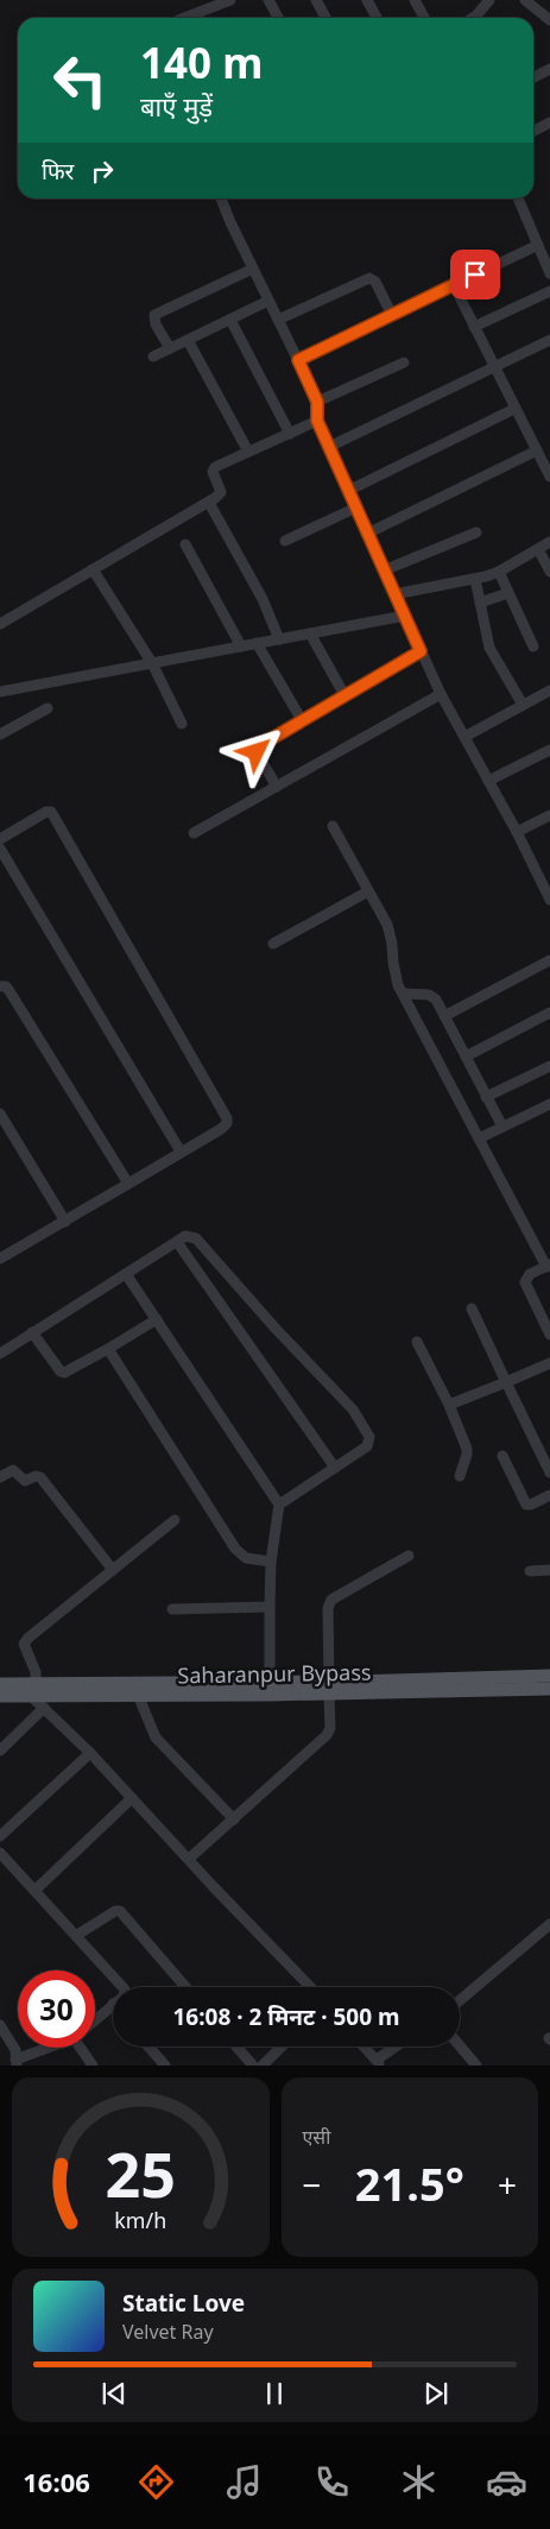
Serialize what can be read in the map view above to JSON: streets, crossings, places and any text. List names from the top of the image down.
{
  "streets": {
    "main road": ["Saharanpur Bypass"]
  },
  "page": {
    "turn": ["140 m", "बाएँ मुड़ें"],
    "then": "फिर",
    "limit": "30",
    "trip": "16:08 · 2 मिनट · 500 m",
    "tile": "एसी",
    "heat": ["−", "21.5°", "+"],
    "song": ["Static Love", "Velvet Ray"],
    "tabs": "16:06",
    "gauge": ["25", "km/h"]
  }
}
